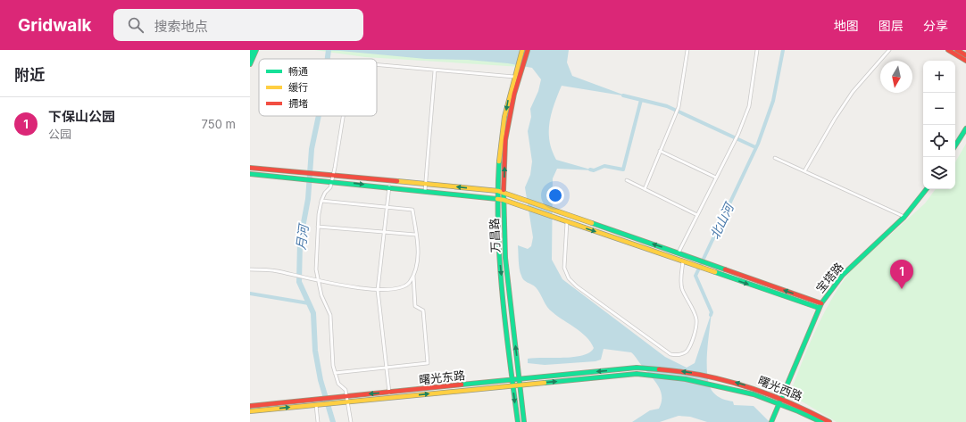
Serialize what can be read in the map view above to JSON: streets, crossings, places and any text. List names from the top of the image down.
{
  "streets": {
    "main road": [
      "万昌路",
      "宝塔路",
      "曙光东路",
      "曙光西路"
    ]
  },
  "crossings": [
    ["万昌路", "曙光东路"],
    ["宝塔路", "曙光西路"],
    ["曙光东路", "曙光西路"]
  ],
  "water": ["北山河", "月河"],
  "legend": ["畅通", "缓行", "拥堵"],
  "north": "bottom",
  "page": {
    "header": "Gridwalk",
    "search": "搜索地点",
    "nav": ["地图", "图层", "分享"],
    "heading": "附近",
    "map_buttons": ["+", "−"],
    "list": [
      {
        "mark": "1",
        "name": "下保山公园",
        "note": "公园",
        "value": "750 m"
      }
    ],
    "pins": "1"
  }
}
